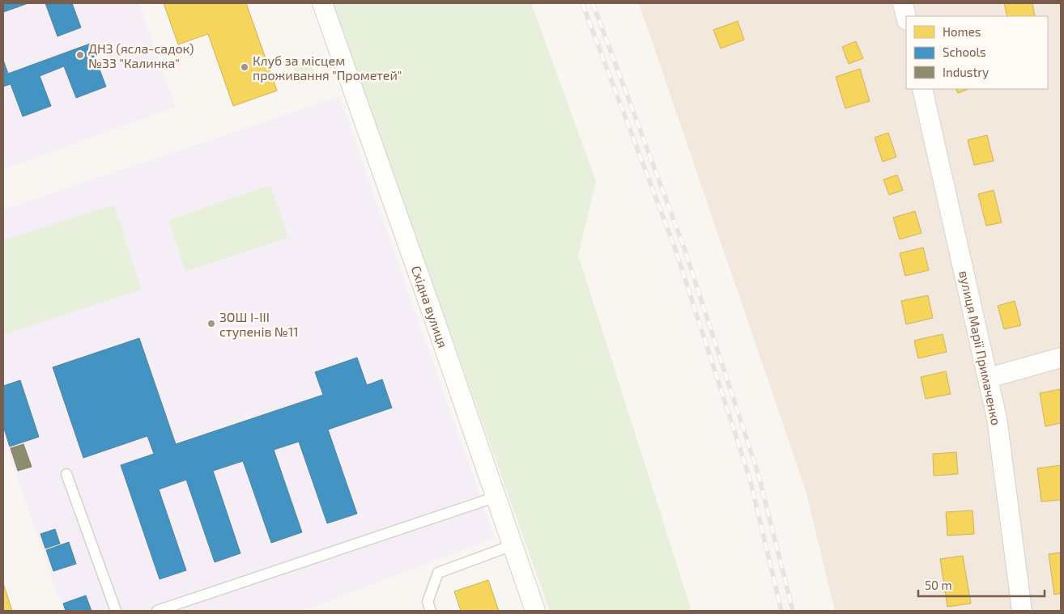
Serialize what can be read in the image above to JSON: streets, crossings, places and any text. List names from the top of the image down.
{
  "streets": {
    "street": ["Східна вулиця", "вулиця Марії Примаченко"]
  },
  "places": ["ДНЗ (ясла-садок) №33 \"Калинка\"", "Клуб за місцем проживання \"Прометей\"", "ЗОШ І-ІІІ ступенів №11"],
  "legend": ["Homes", "Schools", "Industry"],
  "scale_bar": "50 m"
}
